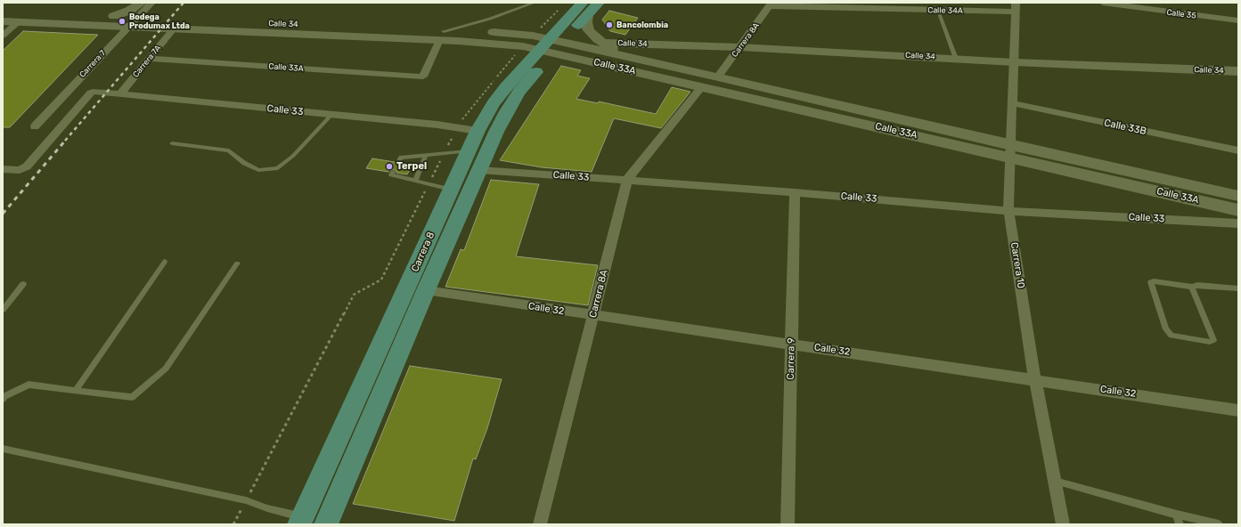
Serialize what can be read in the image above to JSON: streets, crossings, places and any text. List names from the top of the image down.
{
  "streets": {
    "main road": ["Calle 34", "Calle 33A", "Carrera 8"],
    "street": [
      "Calle 34A",
      "Calle 35",
      "Carrera 8A",
      "Carrera 7A",
      "Carrera 7",
      "Calle 33",
      "Calle 33B",
      "Carrera 10",
      "Calle 32",
      "Carrera 9"
    ]
  },
  "crossings": [
    ["Calle 34A", "Carrera 8A"],
    ["Calle 34A", "Carrera 10"],
    ["Calle 34", "Carrera 8A"],
    ["Calle 34", "Carrera 7A"],
    ["Calle 34", "Carrera 7"],
    ["Calle 34", "Calle 33A"],
    ["Calle 34", "Carrera 8"],
    ["Calle 34", "Carrera 10"],
    ["Carrera 8A", "Calle 33A"],
    ["Carrera 8A", "Calle 33"],
    ["Carrera 8A", "Calle 32"],
    ["Carrera 7A", "Calle 33A"],
    ["Carrera 7A", "Calle 33"],
    ["Calle 33A", "Carrera 8"],
    ["Calle 33A", "Carrera 10"],
    ["Calle 33", "Carrera 8"],
    ["Calle 33", "Carrera 10"],
    ["Calle 33", "Carrera 9"],
    ["Calle 33B", "Carrera 10"],
    ["Carrera 8", "Calle 32"],
    ["Carrera 10", "Calle 32"],
    ["Calle 32", "Carrera 9"]
  ],
  "places": ["Bodega Produmax Ltda", "Bancolombia", "Terpel"]
}
